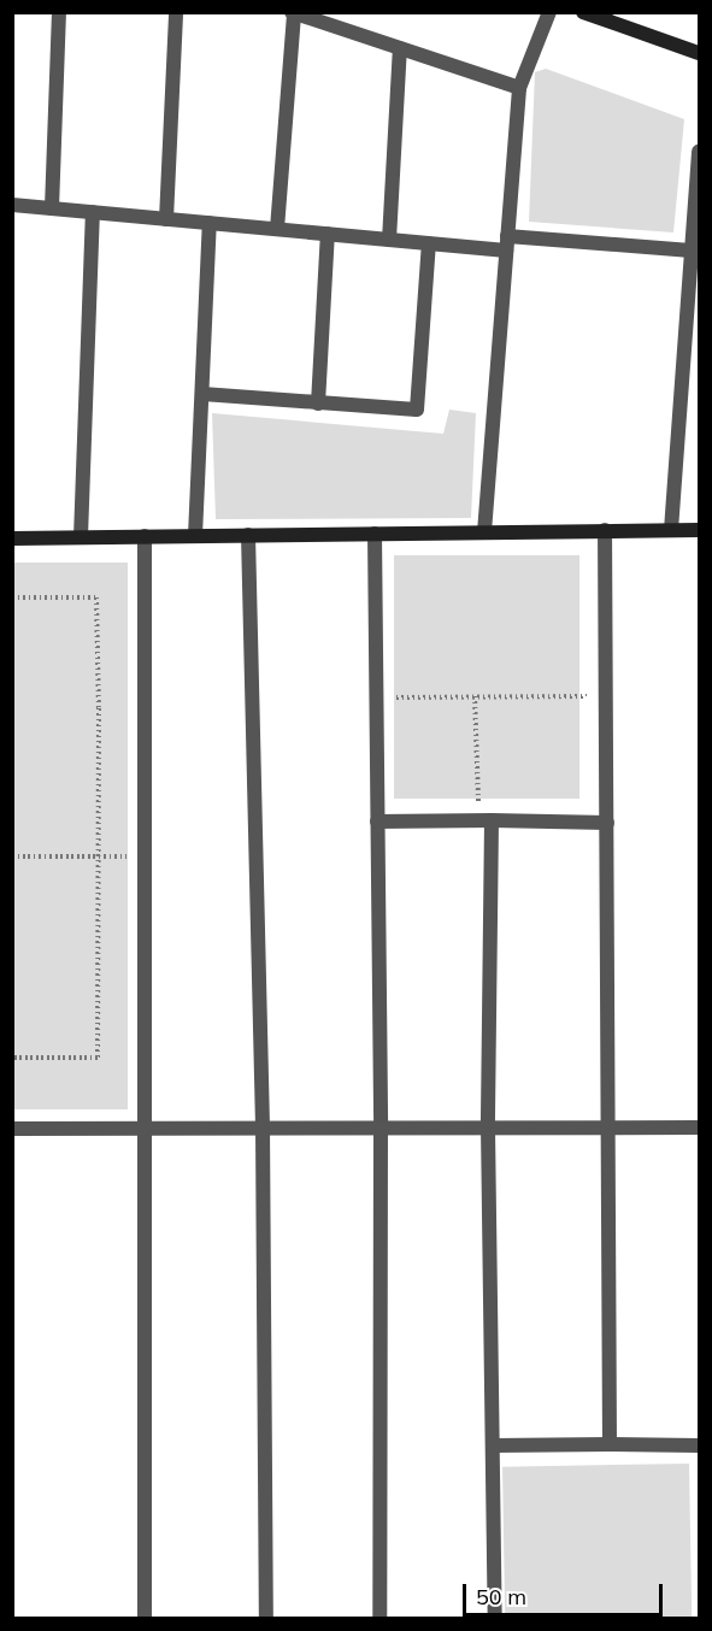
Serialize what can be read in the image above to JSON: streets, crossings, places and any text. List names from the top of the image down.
{
  "scale_bar": "50 m"
}
